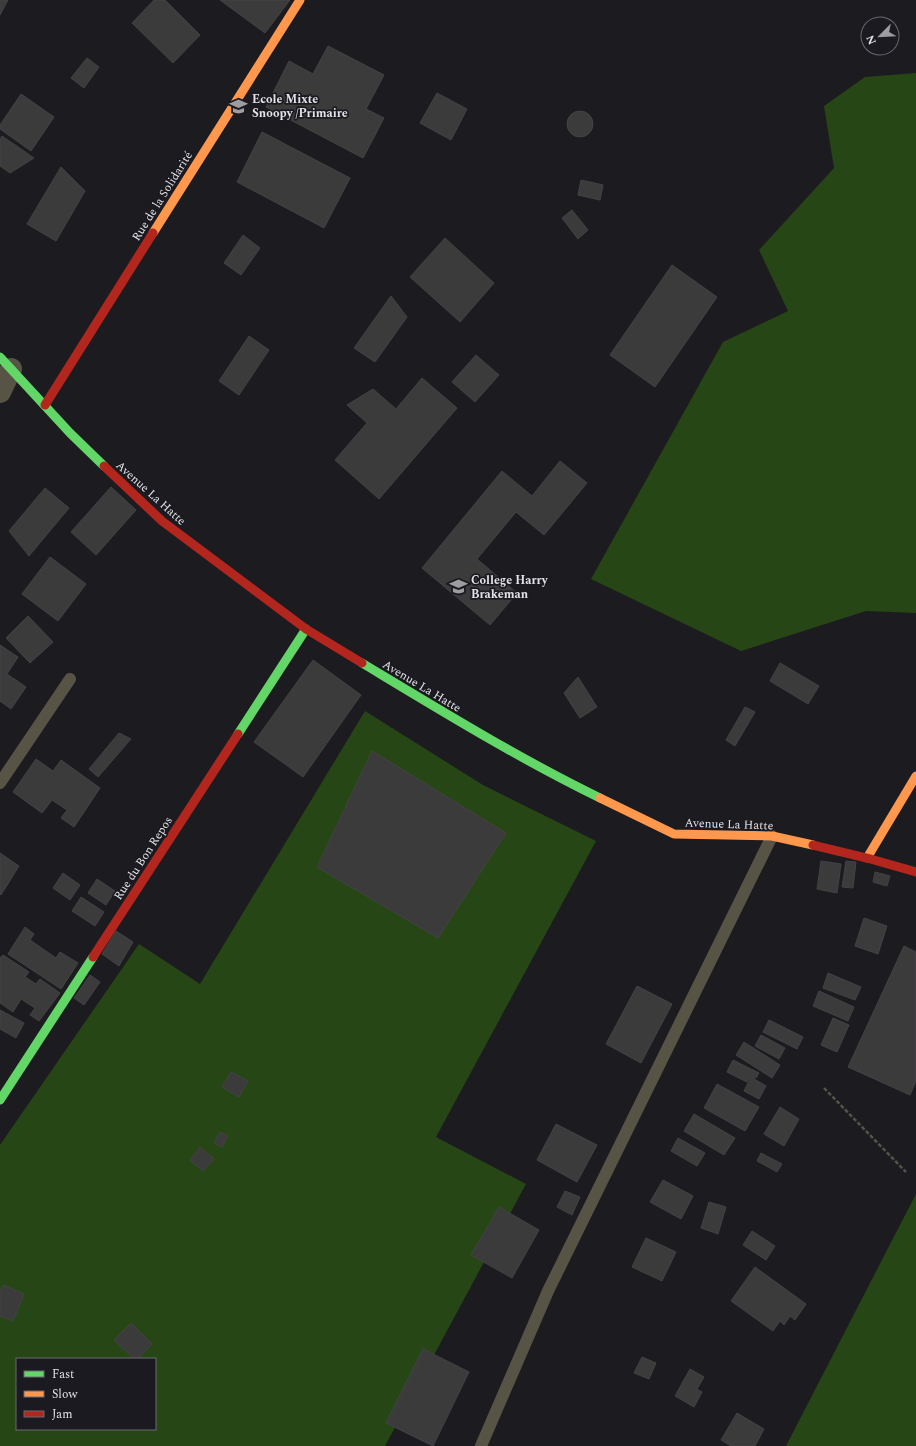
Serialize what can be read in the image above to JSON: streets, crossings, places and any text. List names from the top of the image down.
{
  "streets": {
    "street": ["Rue de la Solidarité", "Avenue La Hatte", "Rue du Bon Repos"]
  },
  "crossings": [
    ["Rue de la Solidarité", "Avenue La Hatte"],
    ["Avenue La Hatte", "Rue du Bon Repos"]
  ],
  "places": {
    "school or university": ["Ecole Mixte Snoopy /Primaire", "College Harry Brakeman"]
  },
  "legend": ["Fast", "Slow", "Jam"],
  "north": "bottom left"
}
